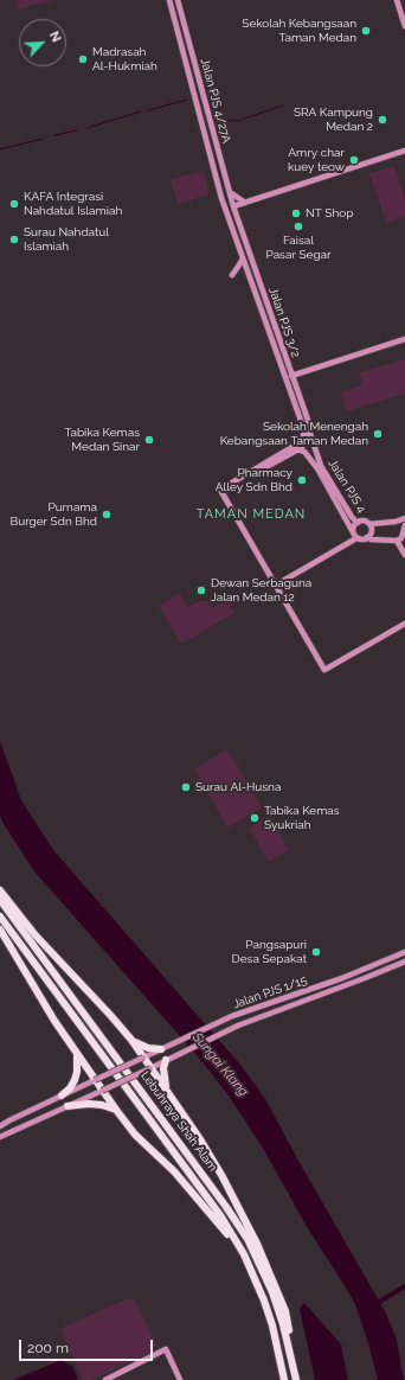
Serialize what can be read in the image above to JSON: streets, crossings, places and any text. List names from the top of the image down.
{
  "streets": {
    "highway": ["Lebuhraya Shah Alam"],
    "main road": [
      "Jalan PJS 4/27A",
      "Jalan PJS 3/2",
      "Jalan PJS 4",
      "Jalan PJS 1/15"
    ]
  },
  "crossings": [
    ["Jalan PJS 4/27A", "Jalan PJS 3/2"],
    ["Jalan PJS 3/2", "Jalan PJS 4"]
  ],
  "districts": ["TAMAN MEDAN"],
  "water": ["Sungai Klang"],
  "places": [
    "Sekolah Kebangsaan Taman Medan",
    "Madrasah Al-Hukmiah",
    "SRA Kampung Medan 2",
    "Amry char kuey teow",
    "KAFA Integrasi Nahdatul Islamiah",
    "NT Shop",
    "Faisal Pasar Segar",
    "Surau Nahdatul Islamiah",
    "Sekolah Menengah Kebangsaan Taman Medan",
    "Tabika Kemas Medan Sinar",
    "Pharmacy Alley Sdn Bhd",
    "Purnama Burger Sdn Bhd",
    "Dewan Serbaguna Jalan Medan 12",
    "Surau Al-Husna",
    "Tabika Kemas Syukriah",
    "Pangsapuri Desa Sepakat"
  ],
  "scale_bar": "200 m",
  "north": "top right"
}
